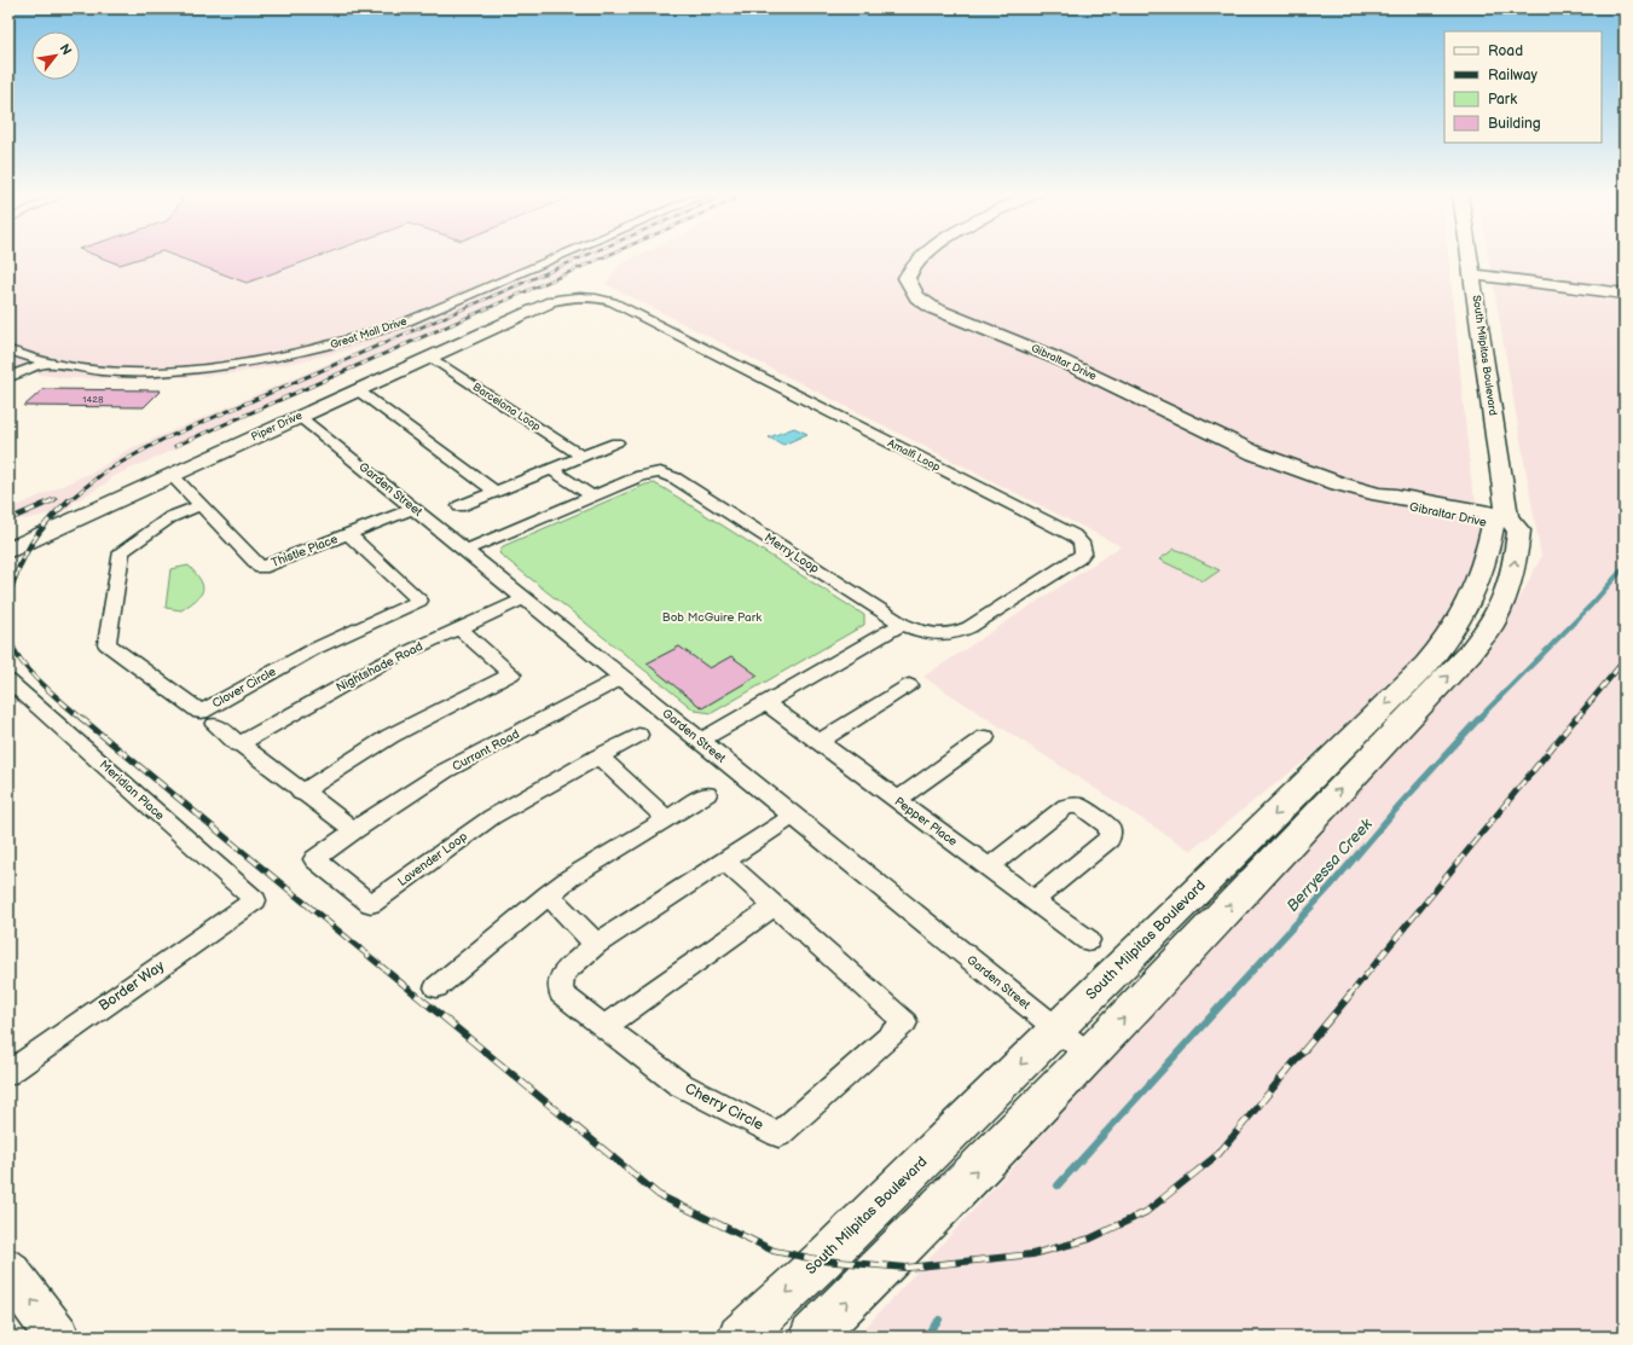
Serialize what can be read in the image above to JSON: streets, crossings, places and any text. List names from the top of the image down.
{
  "streets": {
    "main road": ["South Milpitas Boulevard", "Gibraltar Drive", "Piper Drive"],
    "street": [
      "Great Mall Drive",
      "Barcelona Loop",
      "Amalfi Loop",
      "Garden Street",
      "Thistle Place",
      "Merry Loop",
      "Nightshade Road",
      "Clover Circle",
      "Currant Road",
      "Meridian Place",
      "Pepper Place",
      "Lavender Loop",
      "Border Way",
      "Cherry Circle"
    ]
  },
  "crossings": [
    ["South Milpitas Boulevard", "Gibraltar Drive"],
    ["South Milpitas Boulevard", "Garden Street"],
    ["Barcelona Loop", "Piper Drive"],
    ["Piper Drive", "Amalfi Loop"],
    ["Piper Drive", "Garden Street"],
    ["Piper Drive", "Thistle Place"],
    ["Amalfi Loop", "Merry Loop"],
    ["Garden Street", "Thistle Place"],
    ["Garden Street", "Merry Loop"],
    ["Garden Street", "Nightshade Road"],
    ["Garden Street", "Currant Road"],
    ["Garden Street", "Cherry Circle"],
    ["Thistle Place", "Clover Circle"],
    ["Currant Road", "Lavender Loop"],
    ["Meridian Place", "Border Way"]
  ],
  "water": ["Berryessa Creek"],
  "parks": ["Bob McGuire Park"],
  "house_numbers": ["1428"],
  "legend": [
    "Road",
    "Railway",
    "Park",
    "Building"
  ],
  "north": "top right"
}
